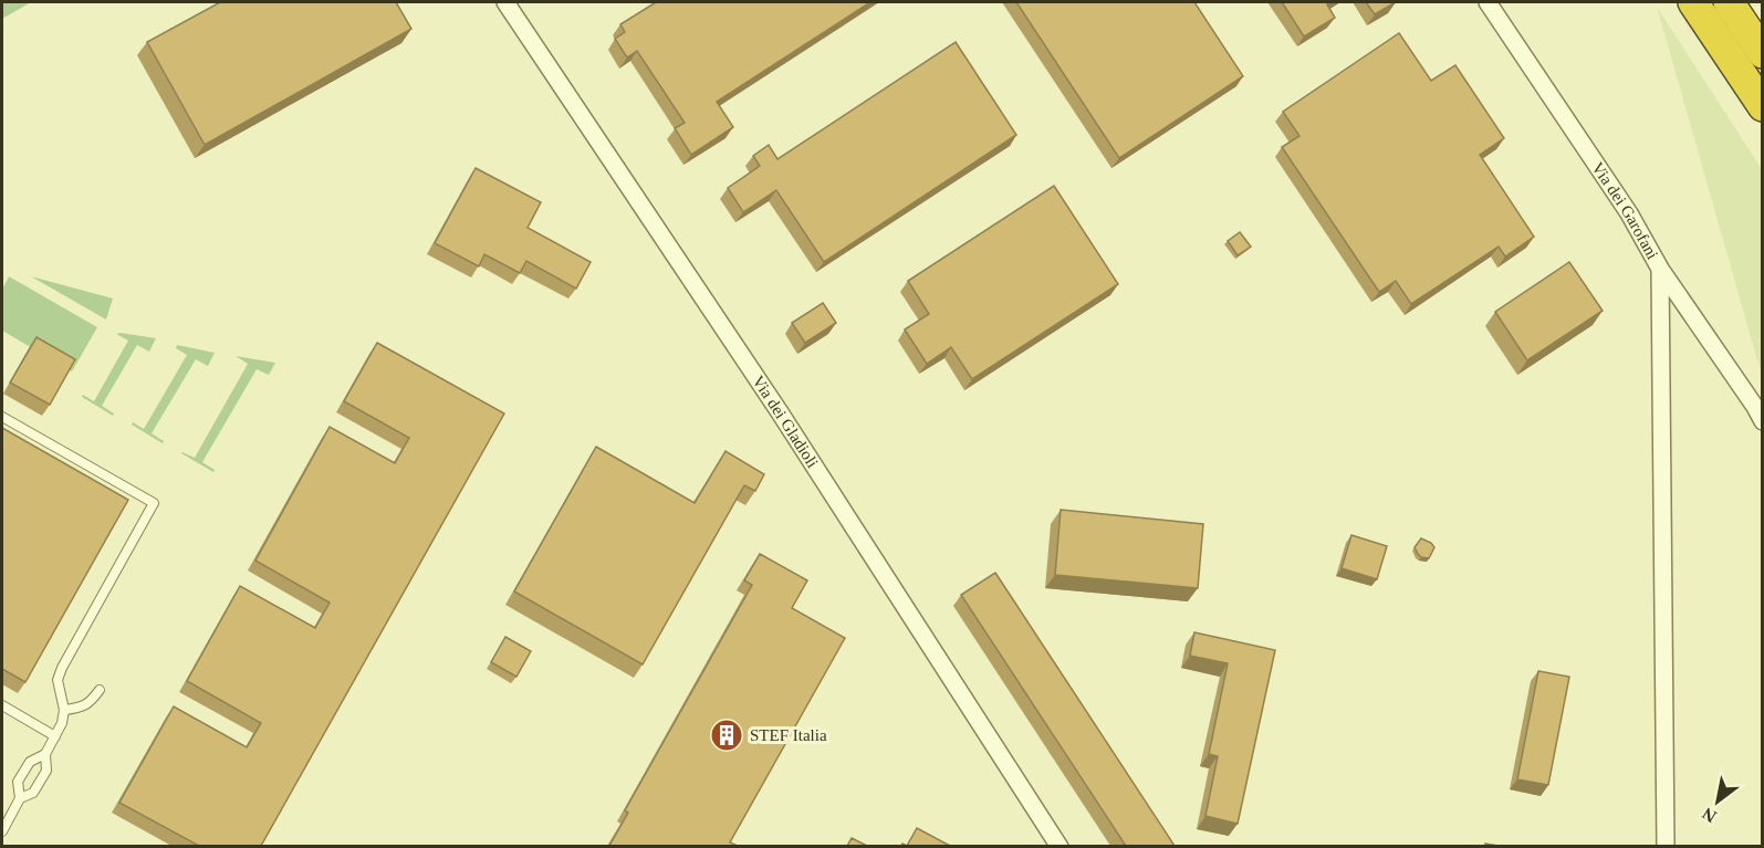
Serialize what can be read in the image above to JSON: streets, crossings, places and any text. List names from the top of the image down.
{
  "streets": {
    "street": ["Via dei Garofani", "Via dei Gladioli"]
  },
  "places": {
    "building": ["STEF Italia"]
  },
  "north": "bottom left"
}
